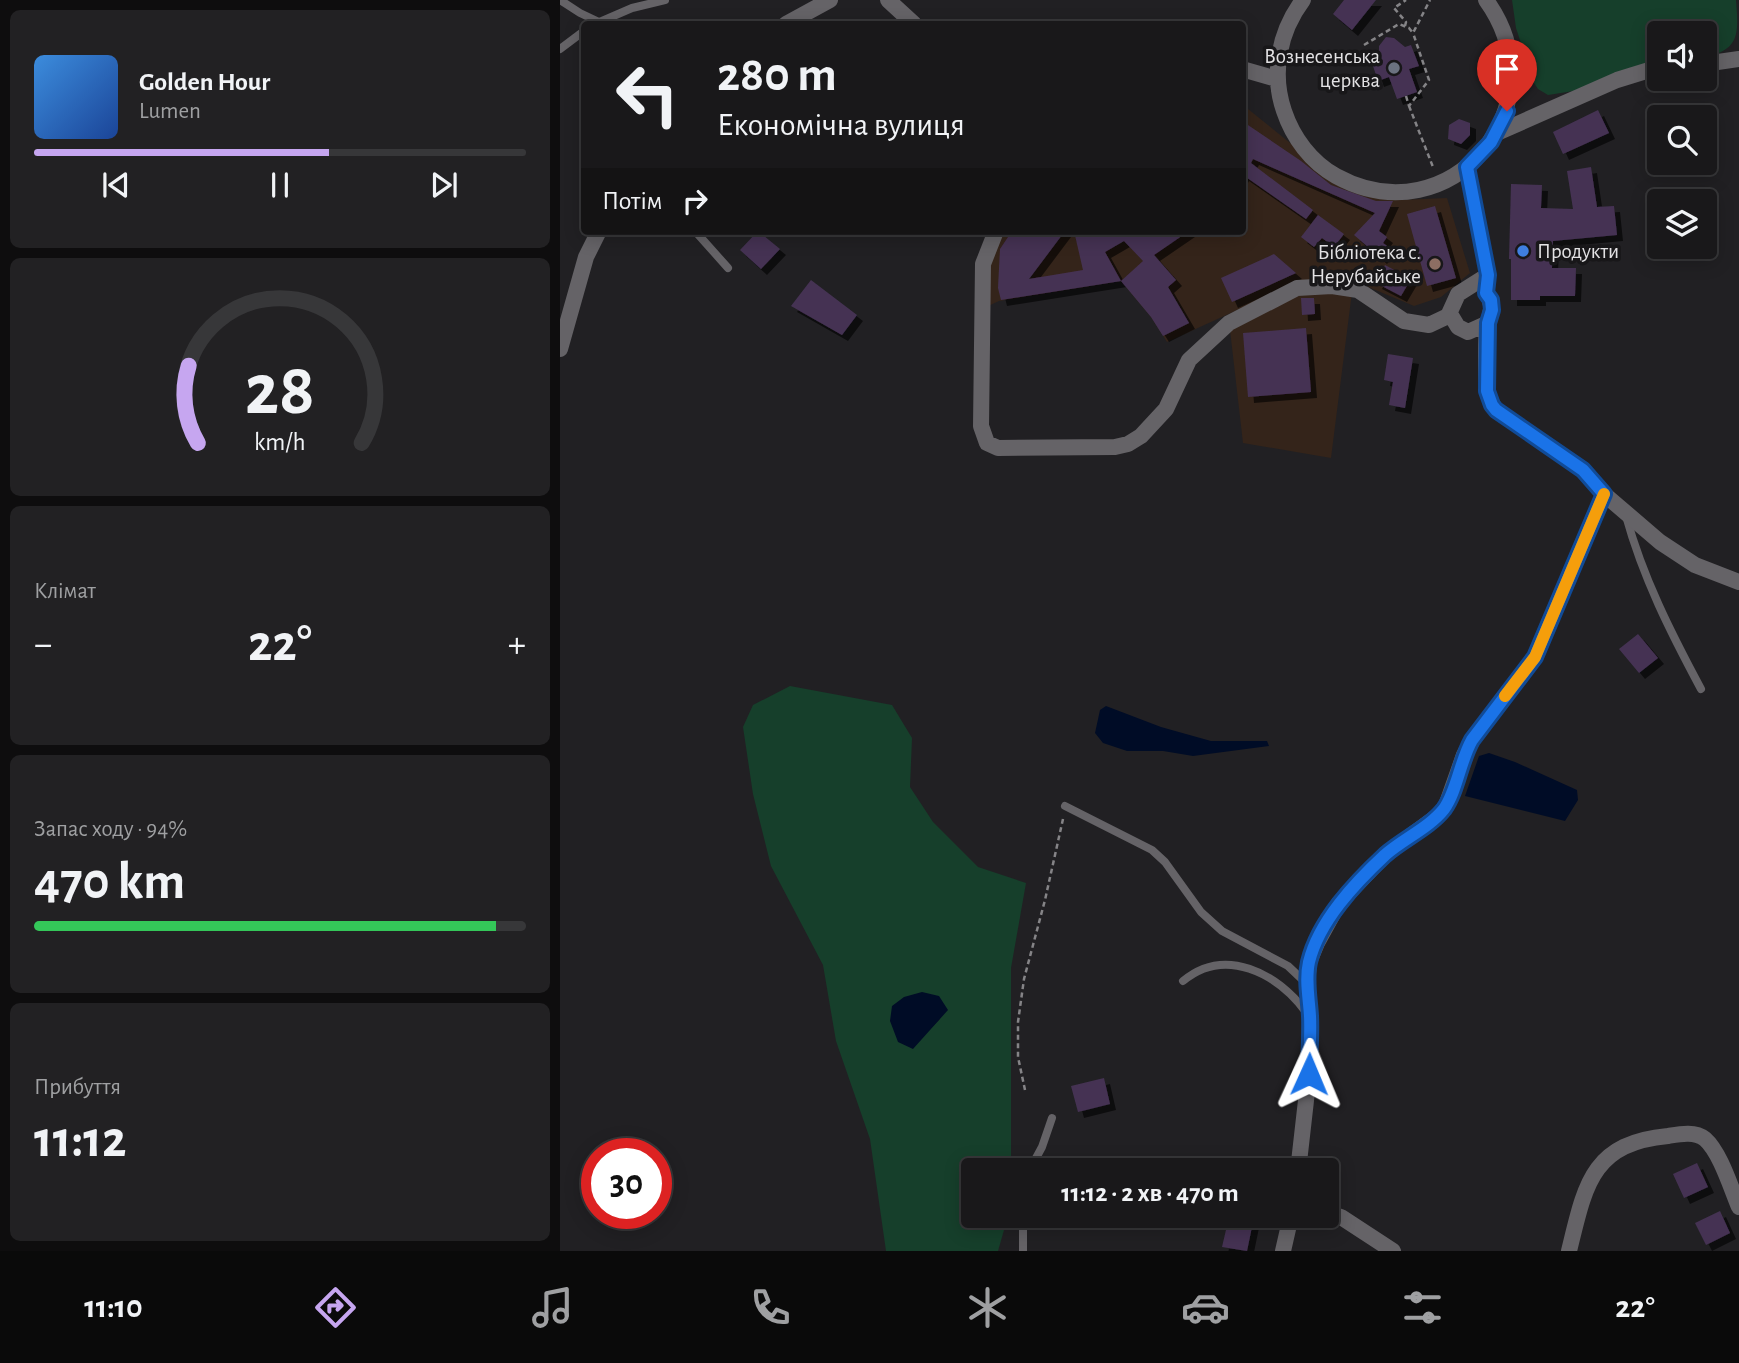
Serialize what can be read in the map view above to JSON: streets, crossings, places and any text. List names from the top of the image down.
{
  "places": ["Вознесенська церква", "Продукти", "Бібліотека с. Нерубайське"],
  "page": {
    "turn": ["280 m", "Економічна вулиця"],
    "song": ["Golden Hour", "Lumen"],
    "then": "Потім",
    "tile": [
      "Клімат",
      ["Запас ходу · 94%", "470 km"],
      ["Прибуття", "11:12"]
    ],
    "heat": ["−", "22°", "+"],
    "limit": "30",
    "trip": "11:12 · 2 хв · 470 m",
    "tabs": ["11:10", "22°"],
    "gauge": ["28", "km/h"]
  }
}
